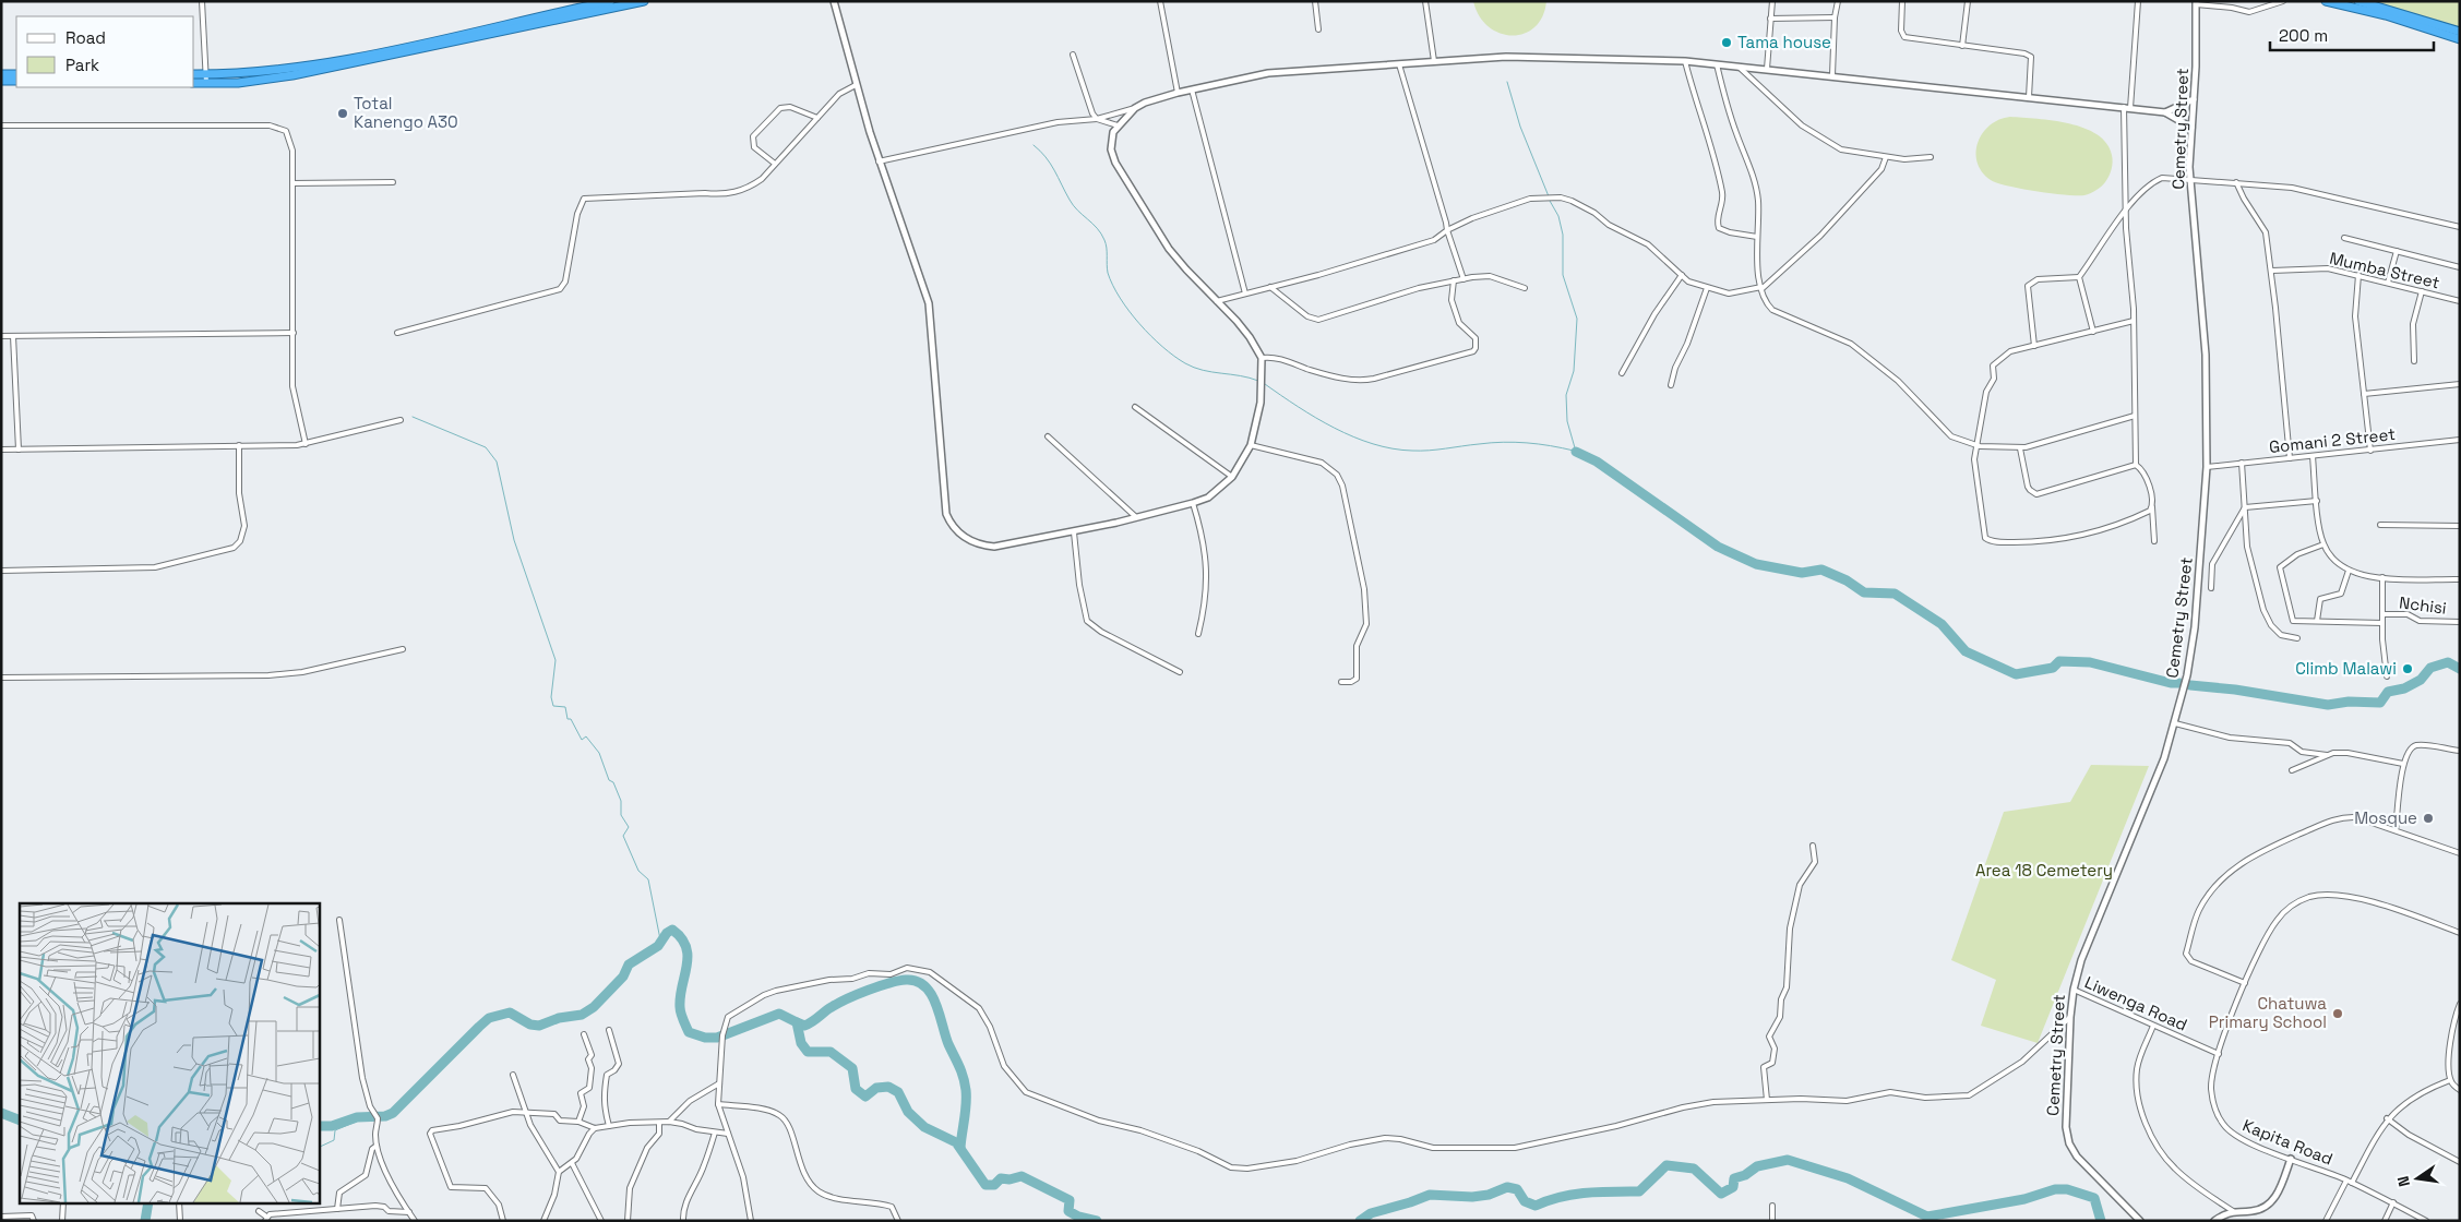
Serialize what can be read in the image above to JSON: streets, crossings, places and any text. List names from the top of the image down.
{
  "streets": {
    "street": [
      "Cemetry Street",
      "Mumba Street",
      "Gomani 2 Street",
      "Nchisi",
      "Liwenga Road",
      "Kapita Road"
    ]
  },
  "crossings": [
    ["Cemetry Street", "Gomani 2 Street"],
    ["Cemetry Street", "Liwenga Road"],
    ["Liwenga Road", "Kapita Road"]
  ],
  "parks": ["Area 18 Cemetery"],
  "places": [
    "Tama house",
    "Total Kanengo A30",
    "Climb Malawi",
    "Mosque",
    "Chatuwa Primary School"
  ],
  "legend": ["Road", "Park"],
  "scale_bar": "200 m",
  "north": "left"
}
